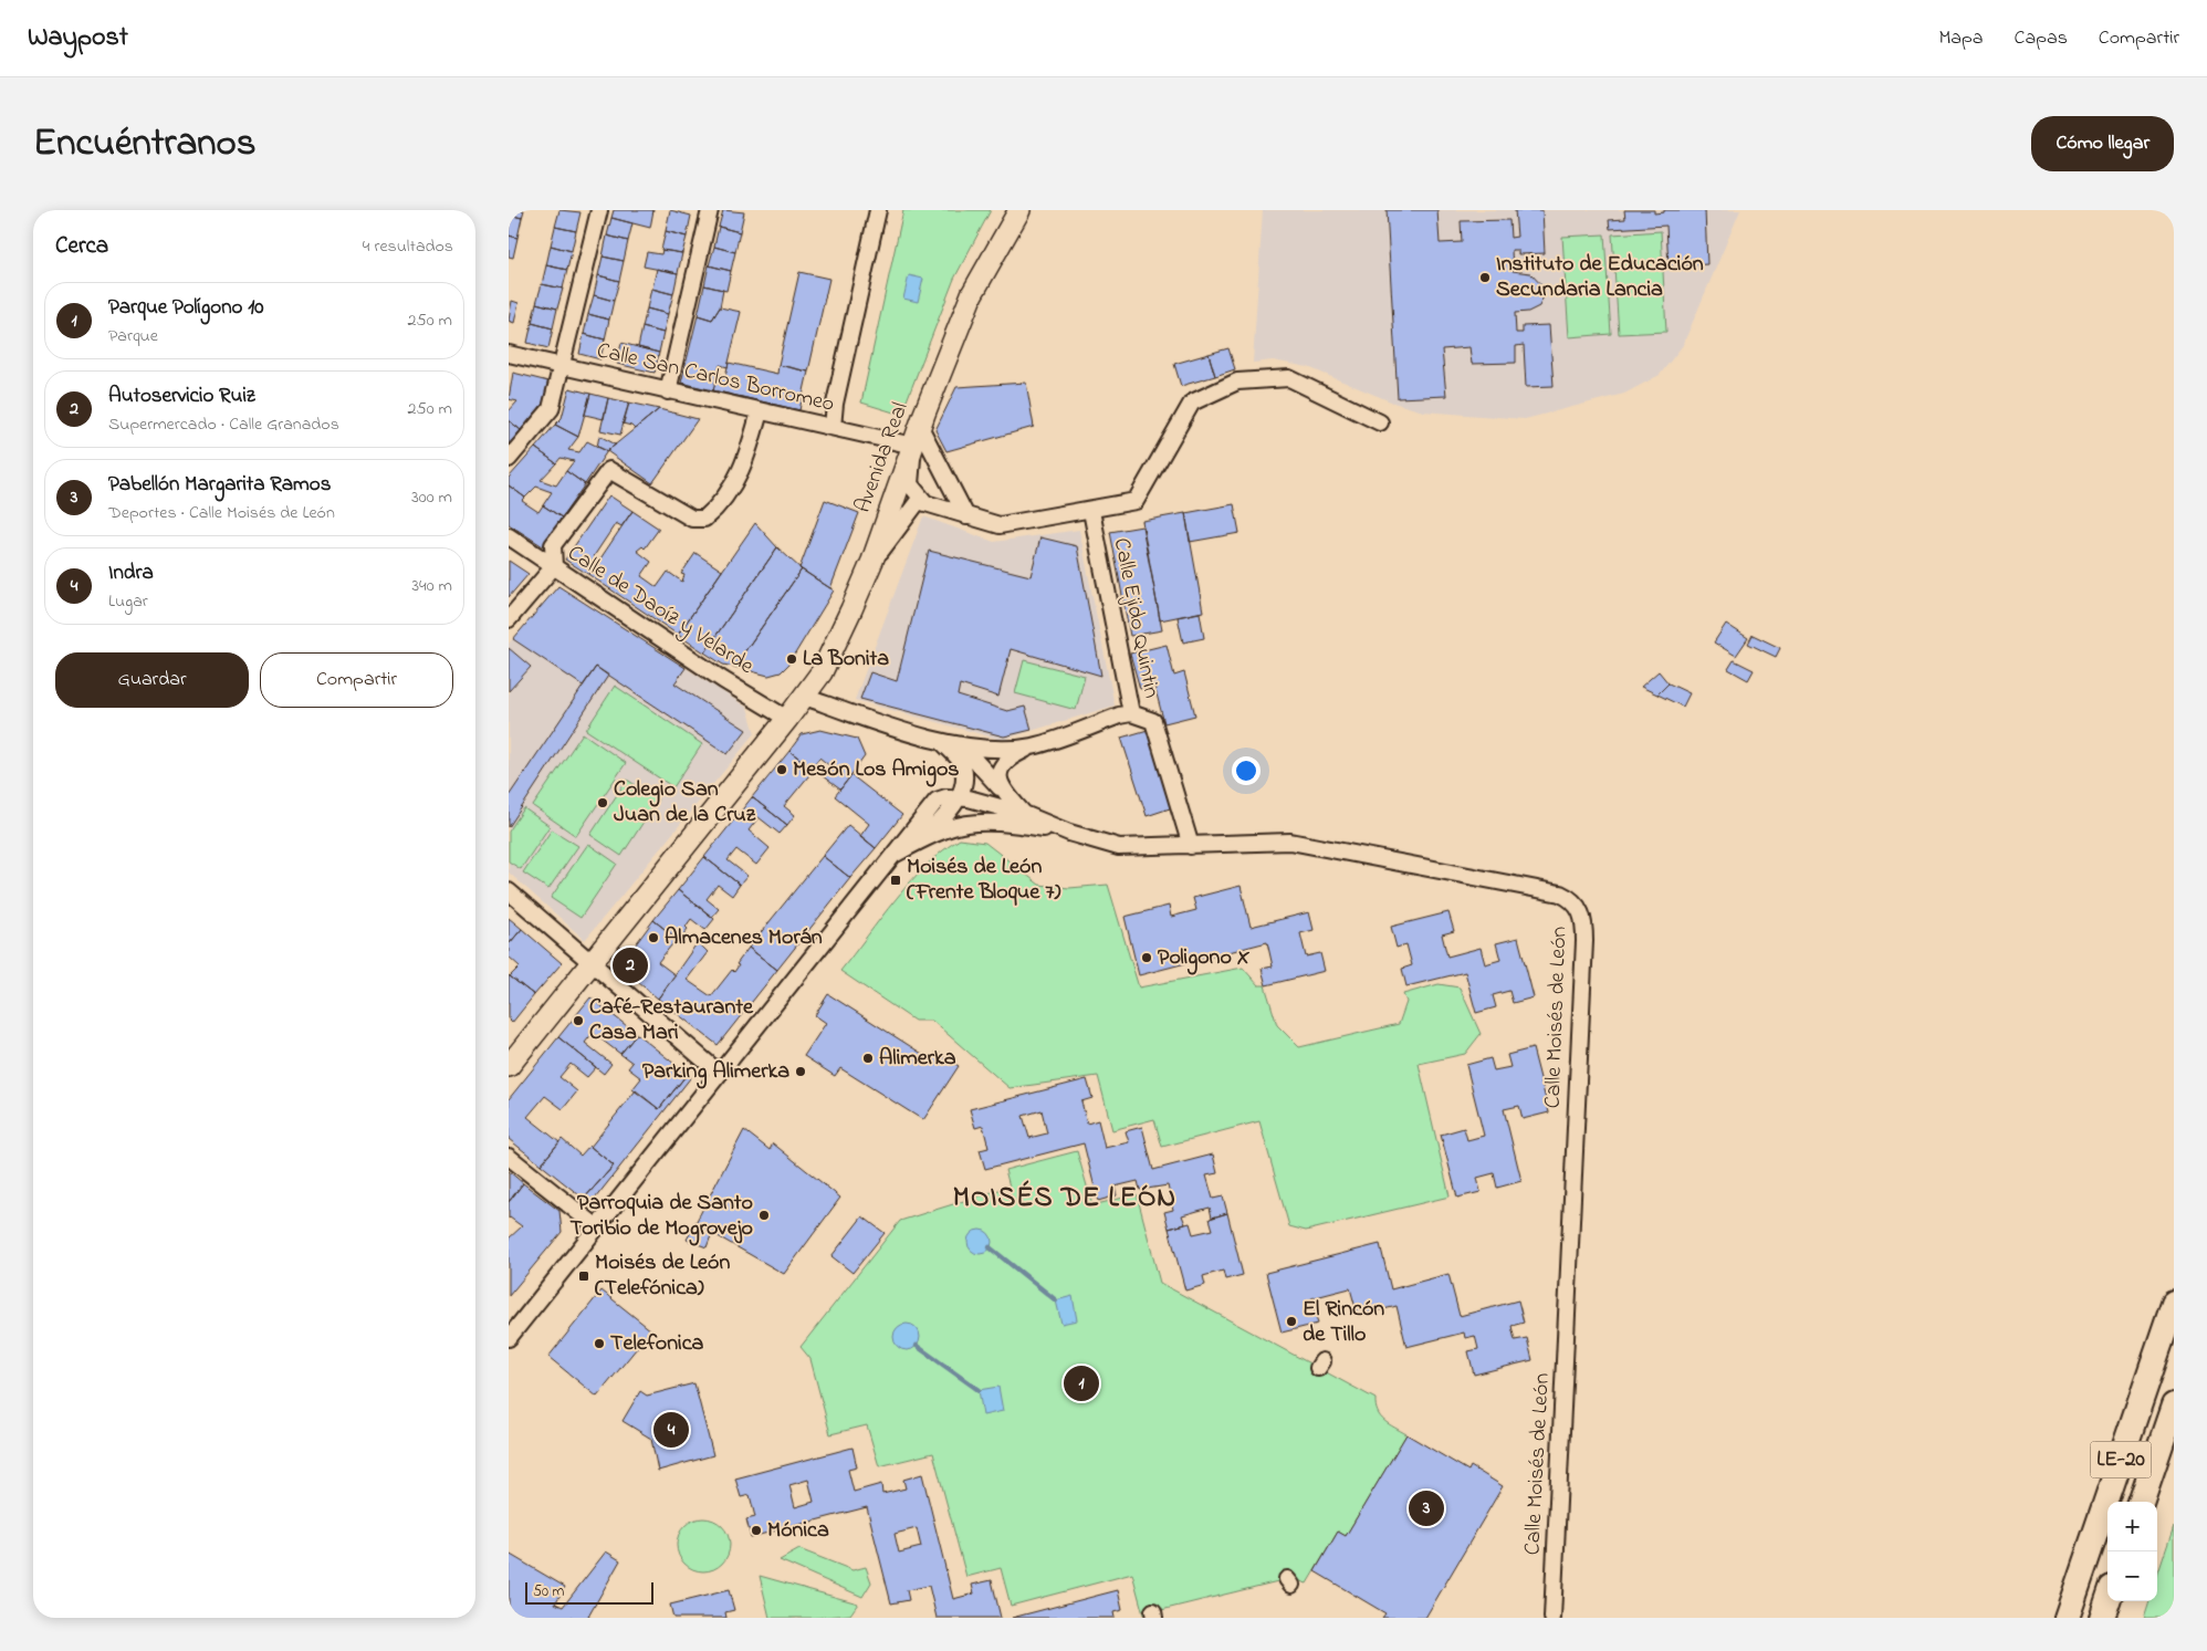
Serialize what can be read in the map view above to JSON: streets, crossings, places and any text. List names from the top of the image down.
{
  "streets": {
    "highway": ["LE-20"],
    "main road": ["Avenida Real"],
    "street": [
      "Calle San Carlos Borromeo",
      "Calle de Daoíz y Velarde",
      "Calle Ejido Quintin",
      "Calle Moisés de León"
    ]
  },
  "crossings": [
    ["Calle San Carlos Borromeo", "Avenida Real"],
    ["Avenida Real", "Calle de Daoíz y Velarde"],
    ["Calle Ejido Quintin", "Calle Moisés de León"]
  ],
  "districts": ["MOISÉS DE LEÓN"],
  "places": {
    "other": [
      "Instituto de Educación Secundaria Lancia",
      "La Bonita",
      "Mesón Los Amigos",
      "Colegio San Juan de la Cruz",
      "Almacenes Morán",
      "Poligono X",
      "Café-Restaurante Casa Mari",
      "Alimerka",
      "Parking Alimerka",
      "Parroquia de Santo Toribio de Mogrovejo",
      "El Rincón de Tillo",
      "Telefonica",
      "Mónica"
    ],
    "transit": ["Moisés de León (Frente Bloque 7)", "Moisés de León (Telefónica)"]
  },
  "scale_bar": "50 m",
  "page": {
    "header": "Waypost",
    "nav": ["Mapa", "Capas", "Compartir"],
    "title": "Encuéntranos",
    "buttons": [
      "Cómo llegar",
      ["Guardar", "Compartir"]
    ],
    "heading": ["Cerca", "4 resultados"],
    "list": [
      {
        "mark": "1",
        "name": "Parque Polígono 10",
        "note": "Parque",
        "value": "250 m"
      },
      {
        "mark": "2",
        "name": "Autoservicio Ruiz",
        "note": "Supermercado · Calle Granados",
        "value": "250 m"
      },
      {
        "mark": "3",
        "name": "Pabellón Margarita Ramos",
        "note": "Deportes · Calle Moisés de León",
        "value": "300 m"
      },
      {
        "mark": "4",
        "name": "Indra",
        "note": "Lugar",
        "value": "340 m"
      }
    ],
    "pins": [
      "2",
      "1",
      "4",
      "3"
    ],
    "map_buttons": ["+", "−"],
    "scale": "50 m"
  }
}
